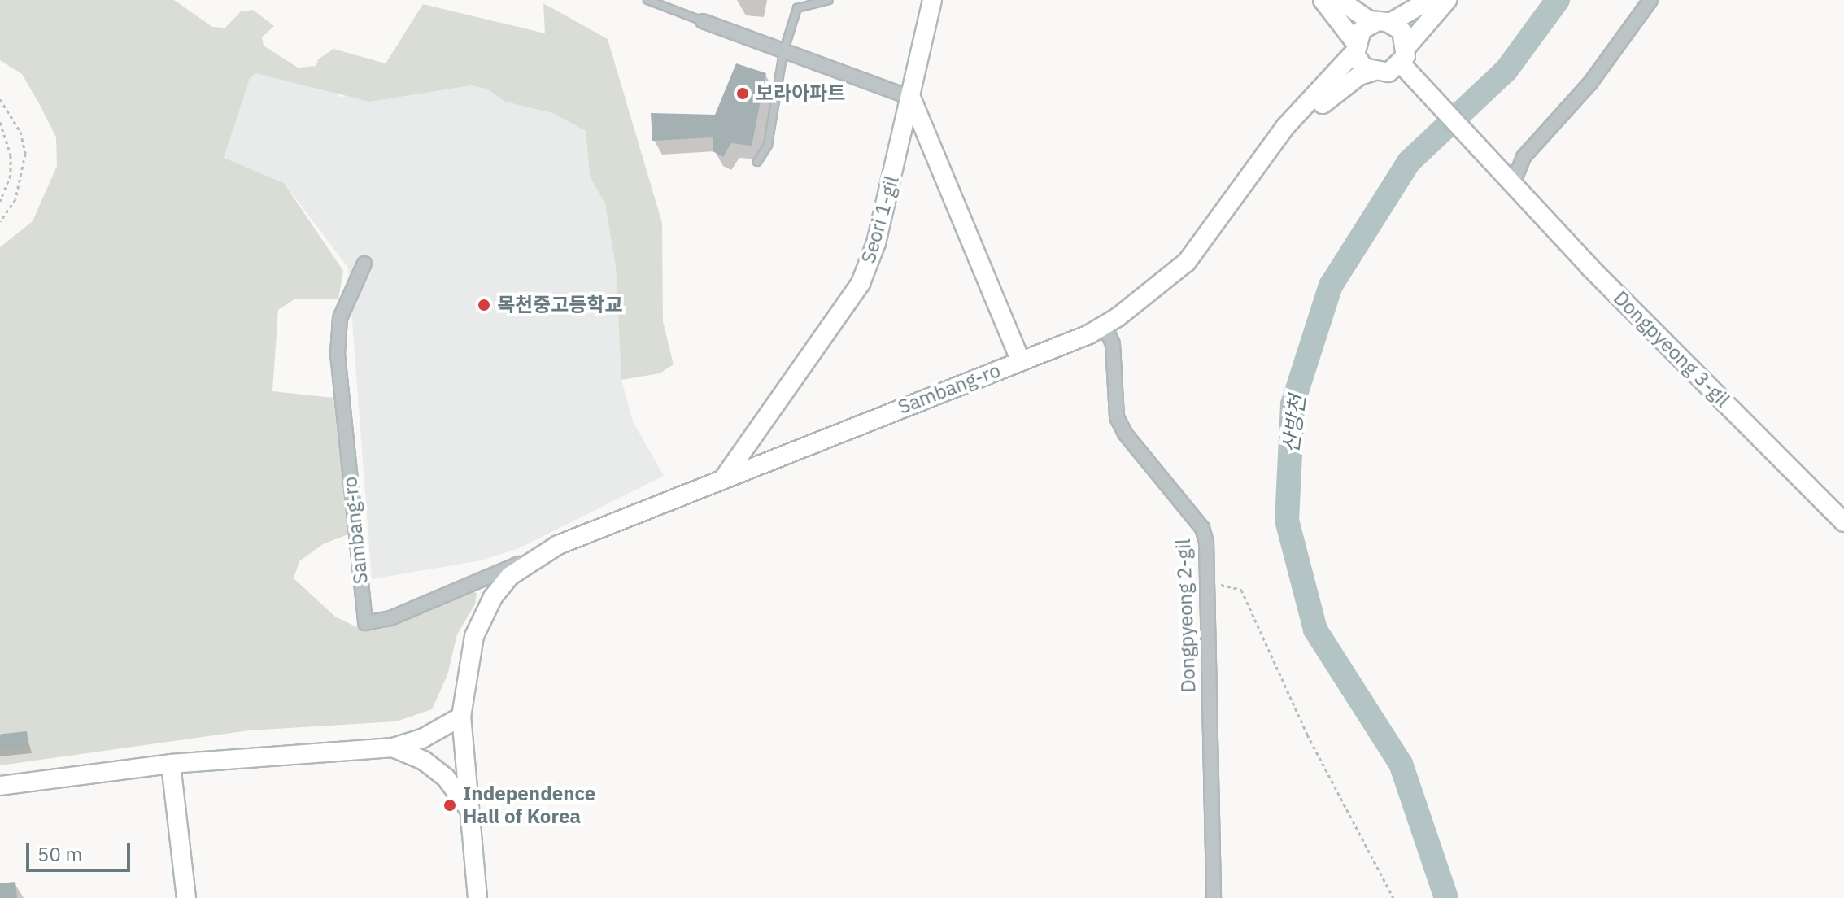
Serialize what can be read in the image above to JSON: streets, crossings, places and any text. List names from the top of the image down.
{
  "streets": {
    "street": [
      "Seori 1-gil",
      "Dongpyeong 3-gil",
      "Sambang-ro",
      "Dongpyeong 2-gil"
    ]
  },
  "crossings": [
    ["Seori 1-gil", "Sambang-ro"],
    ["Dongpyeong 3-gil", "Sambang-ro"],
    ["Sambang-ro", "Dongpyeong 2-gil"]
  ],
  "water": ["산방천"],
  "places": ["보라아파트", "목천중고등학교", "Independence Hall of Korea"],
  "scale_bar": "50 m"
}
